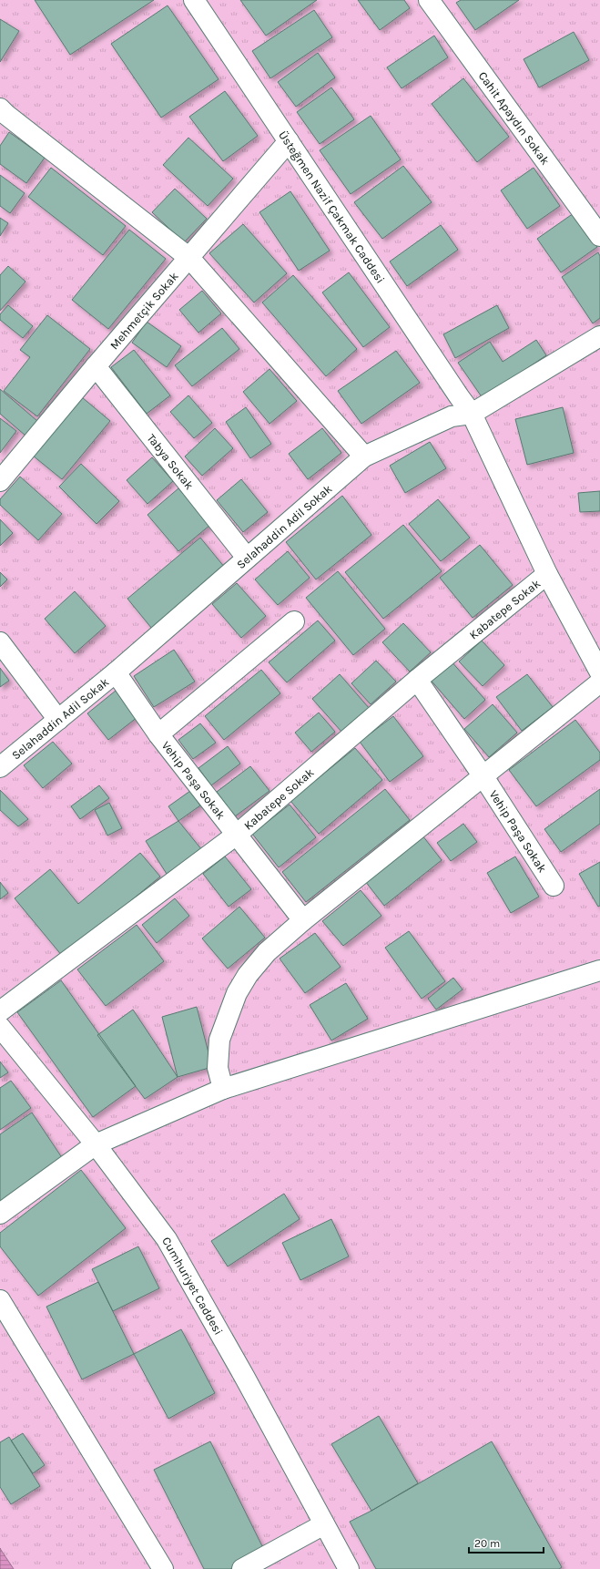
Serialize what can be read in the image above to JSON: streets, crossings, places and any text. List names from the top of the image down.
{
  "streets": {
    "street": [
      "Cahit Apaydın Sokak",
      "Üsteğmen Nazif Çakmak Caddesi",
      "Mehmetçik Sokak",
      "Tabya Sokak",
      "Selahaddin Adil Sokak",
      "Kabatepe Sokak",
      "Vehip Paşa Sokak",
      "Cumhuriyet Caddesi"
    ]
  },
  "crossings": [
    ["Üsteğmen Nazif Çakmak Caddesi", "Mehmetçik Sokak"],
    ["Üsteğmen Nazif Çakmak Caddesi", "Selahaddin Adil Sokak"],
    ["Üsteğmen Nazif Çakmak Caddesi", "Kabatepe Sokak"],
    ["Mehmetçik Sokak", "Tabya Sokak"],
    ["Tabya Sokak", "Selahaddin Adil Sokak"],
    ["Selahaddin Adil Sokak", "Vehip Paşa Sokak"],
    ["Kabatepe Sokak", "Vehip Paşa Sokak"]
  ],
  "scale_bar": "20 m"
}
